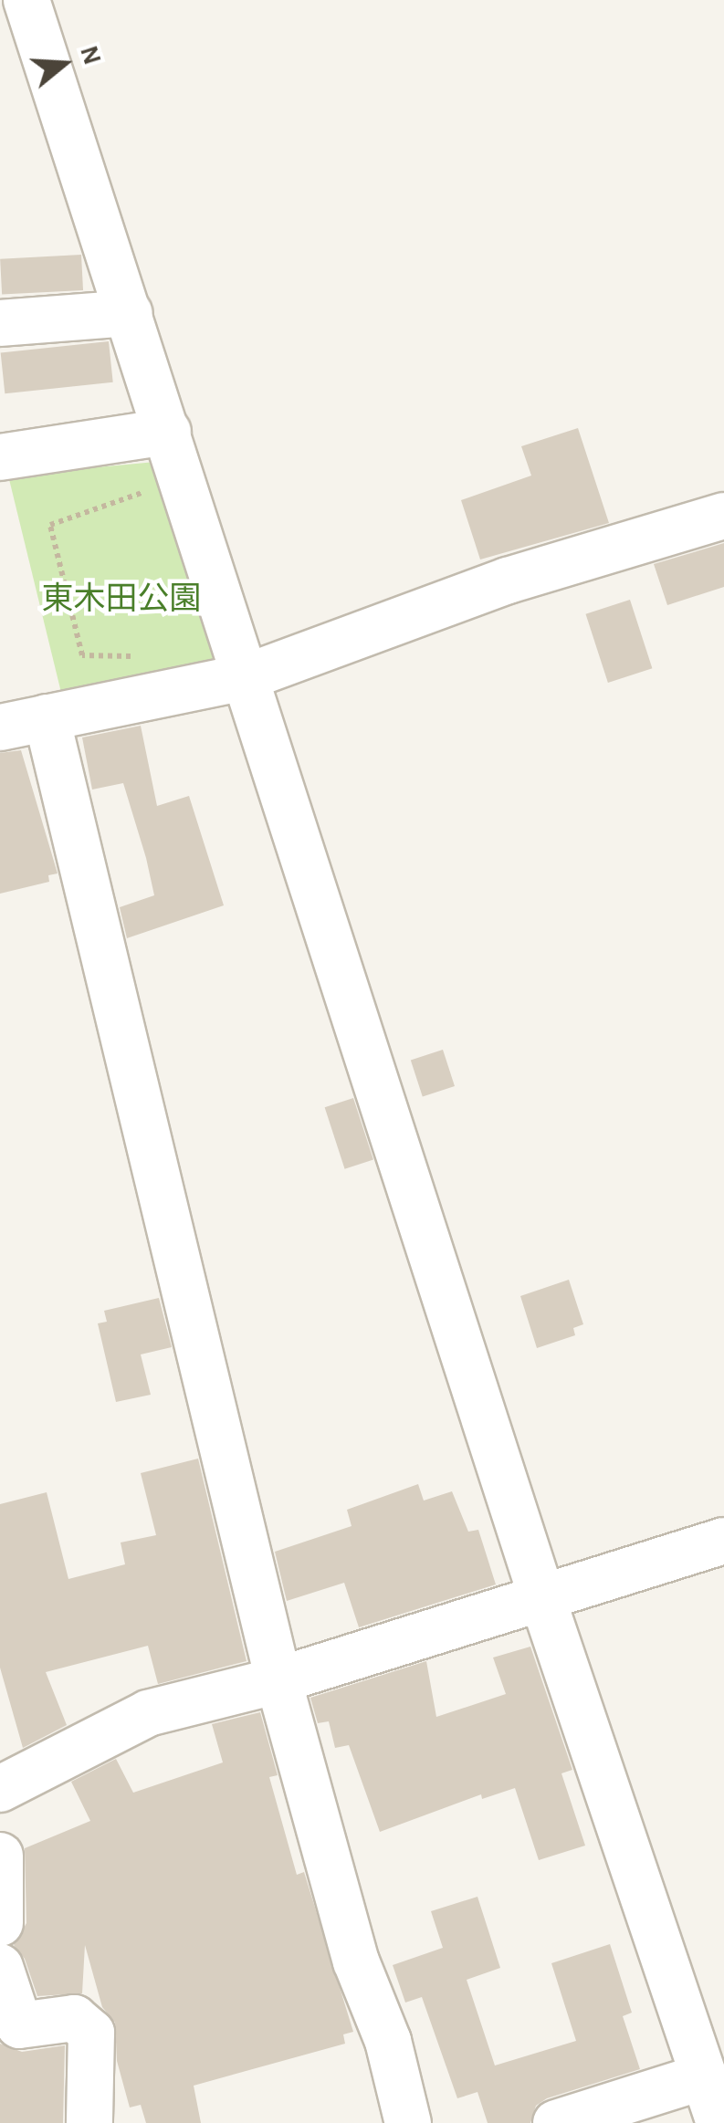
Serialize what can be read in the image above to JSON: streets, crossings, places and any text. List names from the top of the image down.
{
  "parks": ["東木田公園"],
  "north": "right"
}
